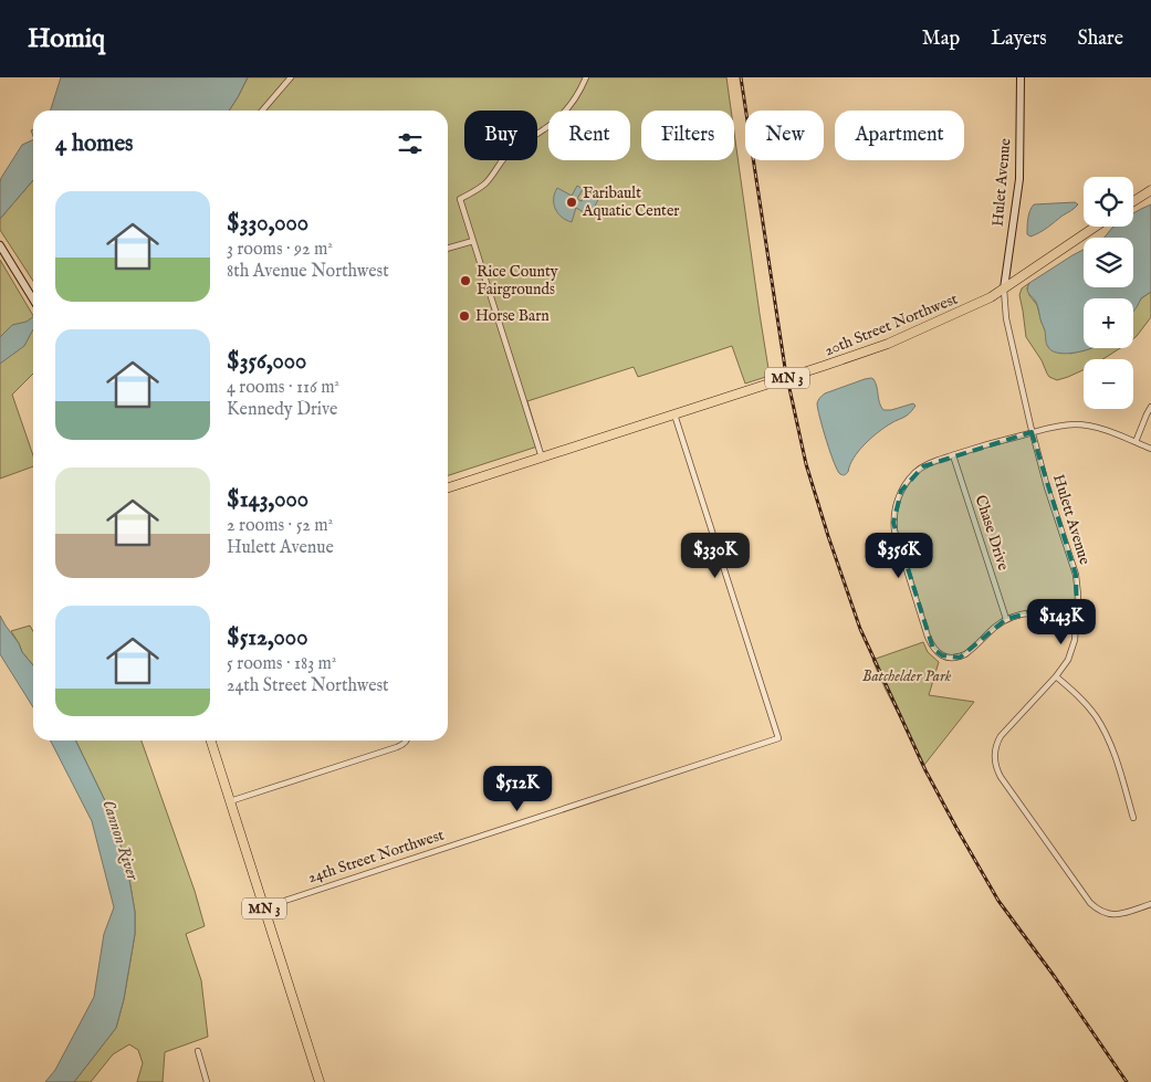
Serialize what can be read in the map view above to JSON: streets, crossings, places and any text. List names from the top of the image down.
{
  "streets": {
    "highway": ["20th Street Northwest", "MN 3"],
    "street": [
      "Hulet Avenue",
      "Hulett Avenue",
      "Chase Drive",
      "24th Street Northwest"
    ]
  },
  "crossings": [
    ["Hulet Avenue", "20th Street Northwest"],
    ["Hulet Avenue", "Hulett Avenue"],
    ["20th Street Northwest", "Hulett Avenue"],
    ["20th Street Northwest", "24th Street Northwest"],
    ["MN 3", "24th Street Northwest"]
  ],
  "water": ["Cannon River"],
  "parks": ["Batchelder Park"],
  "places": ["Faribault Aquatic Center", "Rice County Fairgrounds", "Horse Barn"],
  "page": {
    "header": "Homiq",
    "nav": ["Map", "Layers", "Share"],
    "chip": [
      "Buy",
      "Rent",
      "Filters",
      "New",
      "Apartment"
    ],
    "heading": "4 homes",
    "map_buttons": ["+", "−"],
    "list": [
      {
        "name": "$330,000",
        "note": "3 rooms · 92 m² · 8th Avenue Northwest"
      },
      {
        "name": "$356,000",
        "note": "4 rooms · 116 m² · Kennedy Drive"
      },
      {
        "name": "$143,000",
        "note": "2 rooms · 52 m² · Hulett Avenue"
      },
      {
        "name": "$512,000",
        "note": "5 rooms · 183 m² · 24th Street Northwest"
      }
    ],
    "price": [
      "$330K",
      "$356K",
      "$143K",
      "$512K"
    ]
  }
}
